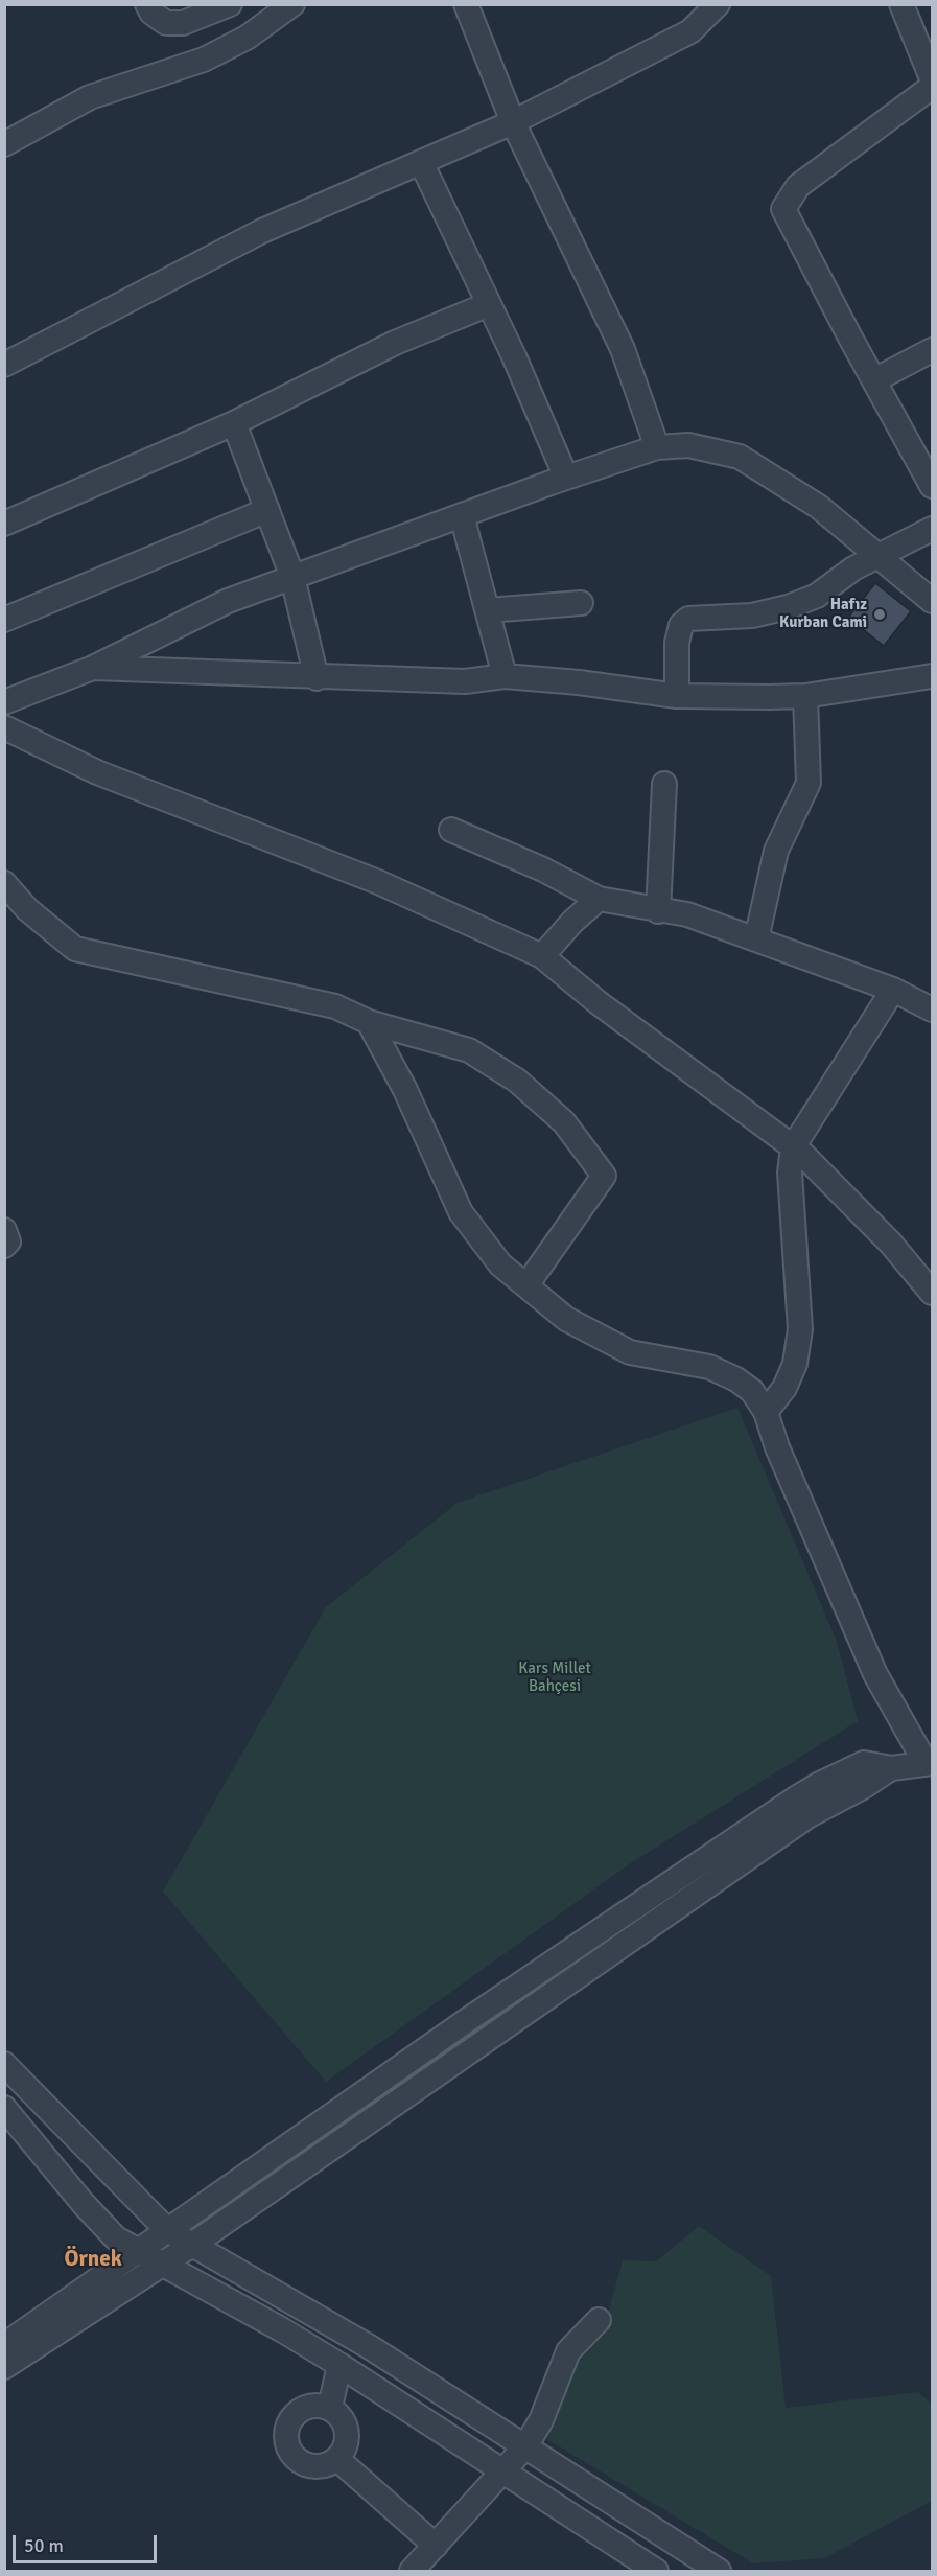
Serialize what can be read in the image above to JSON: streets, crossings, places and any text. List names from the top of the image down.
{
  "districts": ["Örnek"],
  "parks": ["Kars Millet Bahçesi"],
  "places": ["Hafız Kurban Cami"],
  "scale_bar": "50 m"
}
